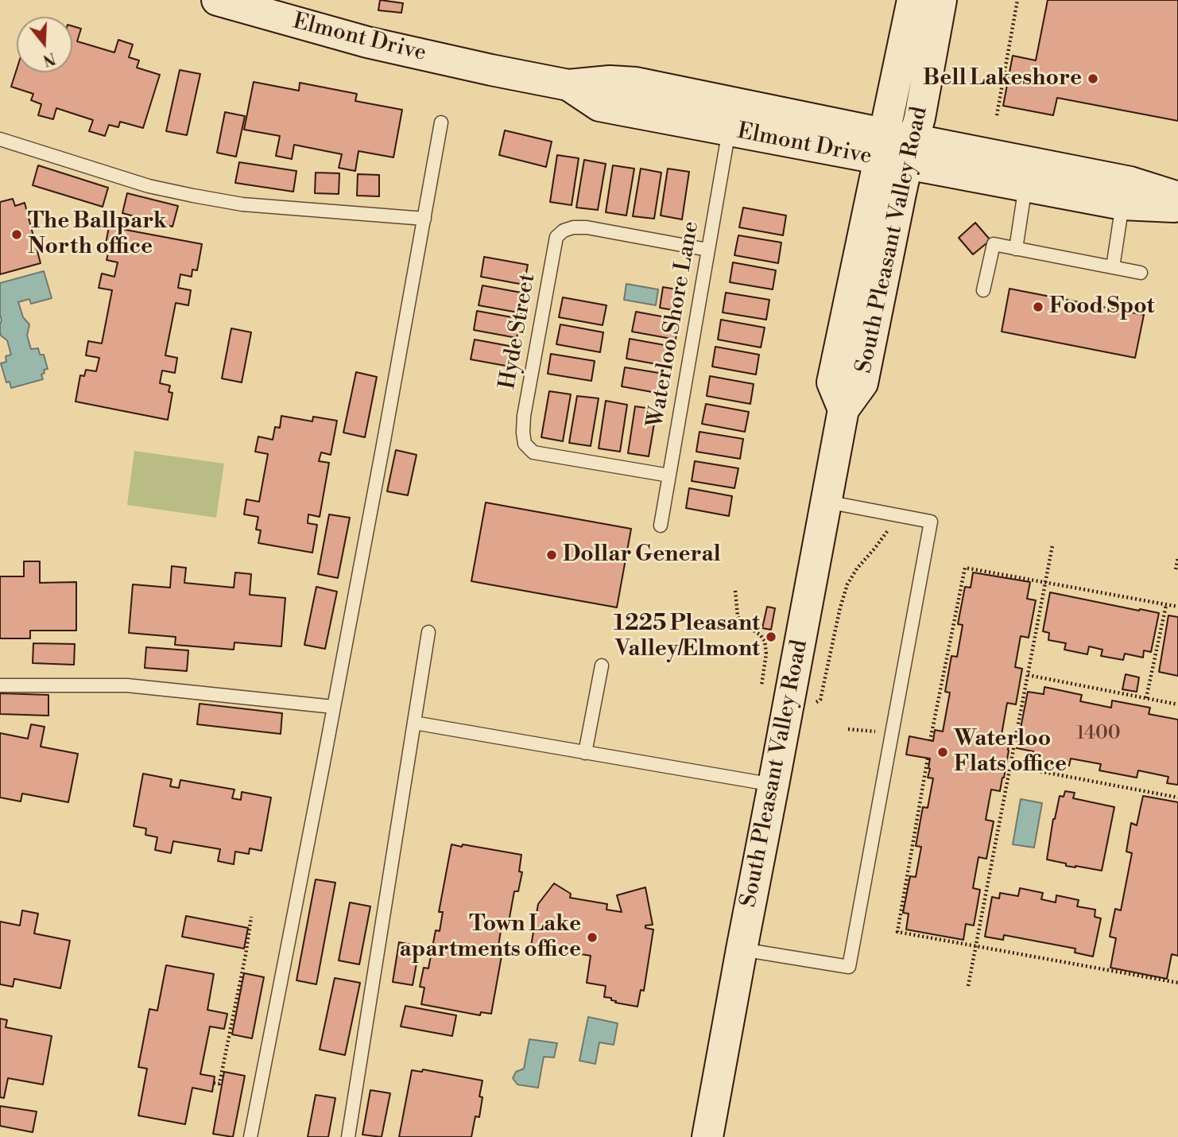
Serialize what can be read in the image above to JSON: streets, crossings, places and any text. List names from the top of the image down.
{
  "streets": {
    "street": ["Elmont Drive", "South Pleasant Valley Road"],
    "lane": ["Waterloo Shore Lane", "Hyde Street"]
  },
  "crossings": [
    ["Elmont Drive", "South Pleasant Valley Road"],
    ["Elmont Drive", "Waterloo Shore Lane"],
    ["Waterloo Shore Lane", "Hyde Street"]
  ],
  "places": [
    "Bell Lakeshore",
    "The Ballpark North office",
    "Food Spot",
    "Dollar General",
    "1225 Pleasant Valley/Elmont",
    "Waterloo Flats office",
    "Town Lake apartments office"
  ],
  "house_numbers": ["1400"],
  "north": "bottom"
}
